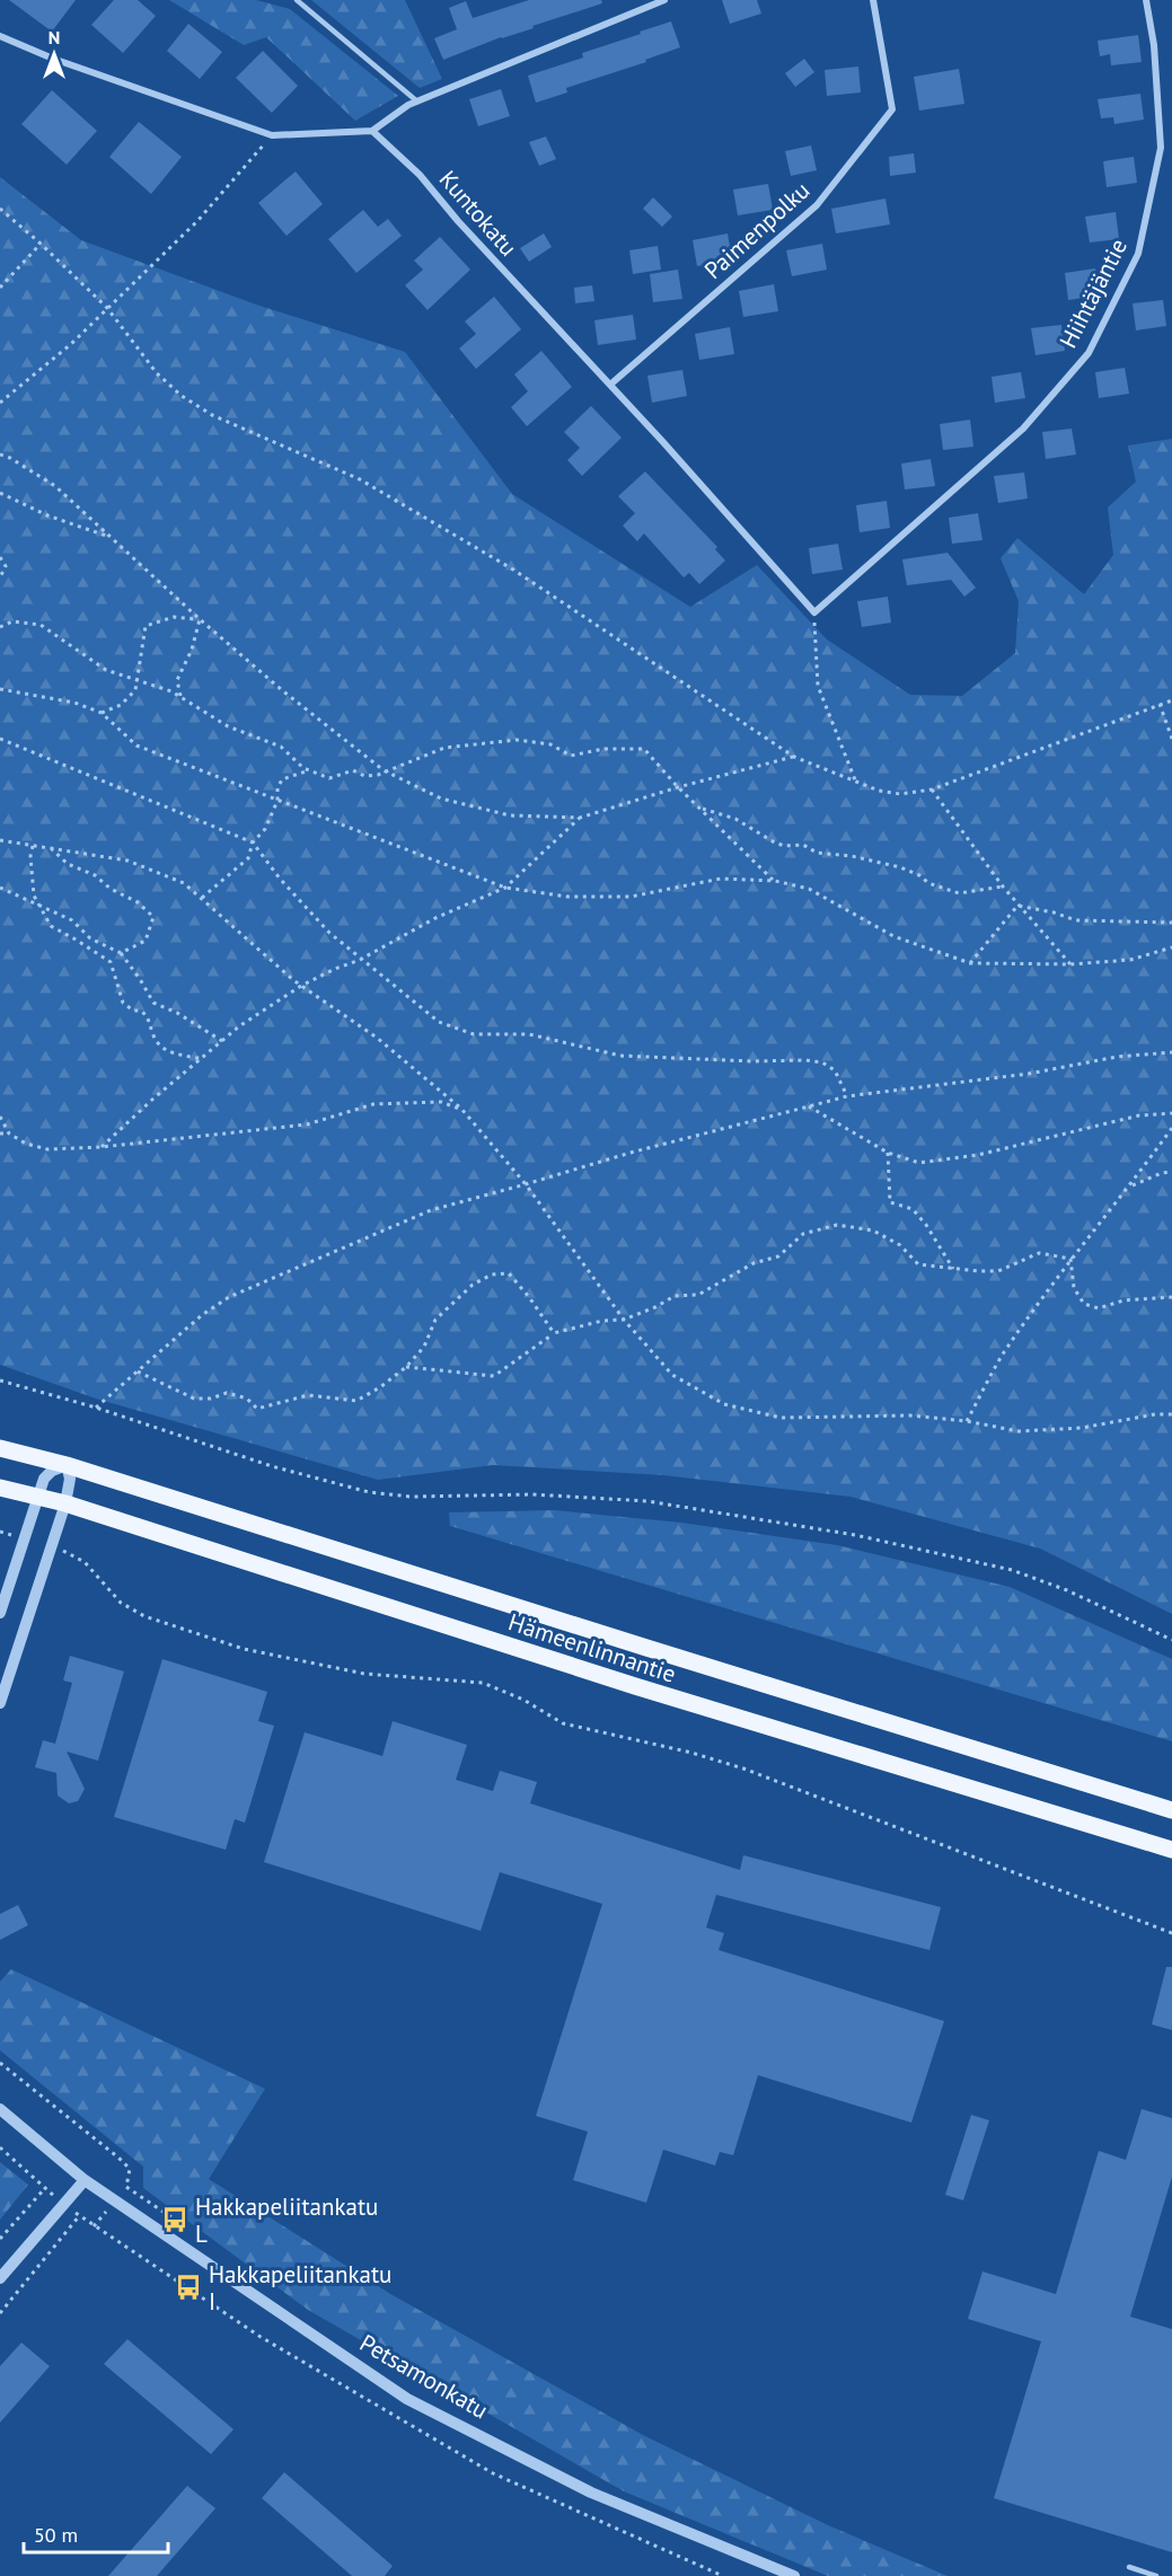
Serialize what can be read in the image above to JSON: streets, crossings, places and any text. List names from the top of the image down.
{
  "streets": {
    "main road": ["Hämeenlinnantie"],
    "street": [
      "Kuntokatu",
      "Paimenpolku",
      "Hiihtäjäntie",
      "Petsamonkatu"
    ]
  },
  "crossings": [
    ["Kuntokatu", "Paimenpolku"],
    ["Kuntokatu", "Hiihtäjäntie"]
  ],
  "places": {
    "bus stop": ["Hakkapeliitankatu L", "Hakkapeliitankatu I"]
  },
  "scale_bar": "50 m",
  "north": "top"
}
